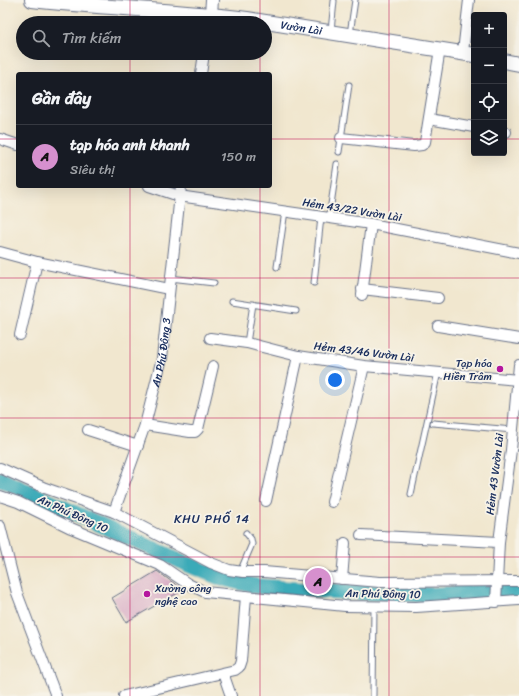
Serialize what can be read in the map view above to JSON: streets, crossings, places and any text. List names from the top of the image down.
{
  "streets": {
    "main road": ["Vườn Lài"],
    "street": [
      "Hẻm 43/22 Vườn Lài",
      "An Phú Đông 3",
      "Hẻm 43/46 Vườn Lài",
      "Hẻm 43 Vườn Lài",
      "An Phú Đông 10"
    ]
  },
  "crossings": [
    ["Hẻm 43/22 Vườn Lài", "An Phú Đông 3"],
    ["Hẻm 43/46 Vườn Lài", "Hẻm 43 Vườn Lài"],
    ["Hẻm 43 Vườn Lài", "An Phú Đông 10"]
  ],
  "districts": ["KHU PHỐ 14"],
  "places": ["Tạp hóa Hiền Trâm", "Xường công nghệ cao"],
  "page": {
    "map_buttons": ["+", "−"],
    "search": "Tìm kiếm",
    "heading": "Gần đây",
    "list": [
      {
        "mark": "A",
        "name": "tạp hóa anh khanh",
        "note": "Siêu thị",
        "value": "150 m"
      }
    ],
    "pins": "A"
  }
}
